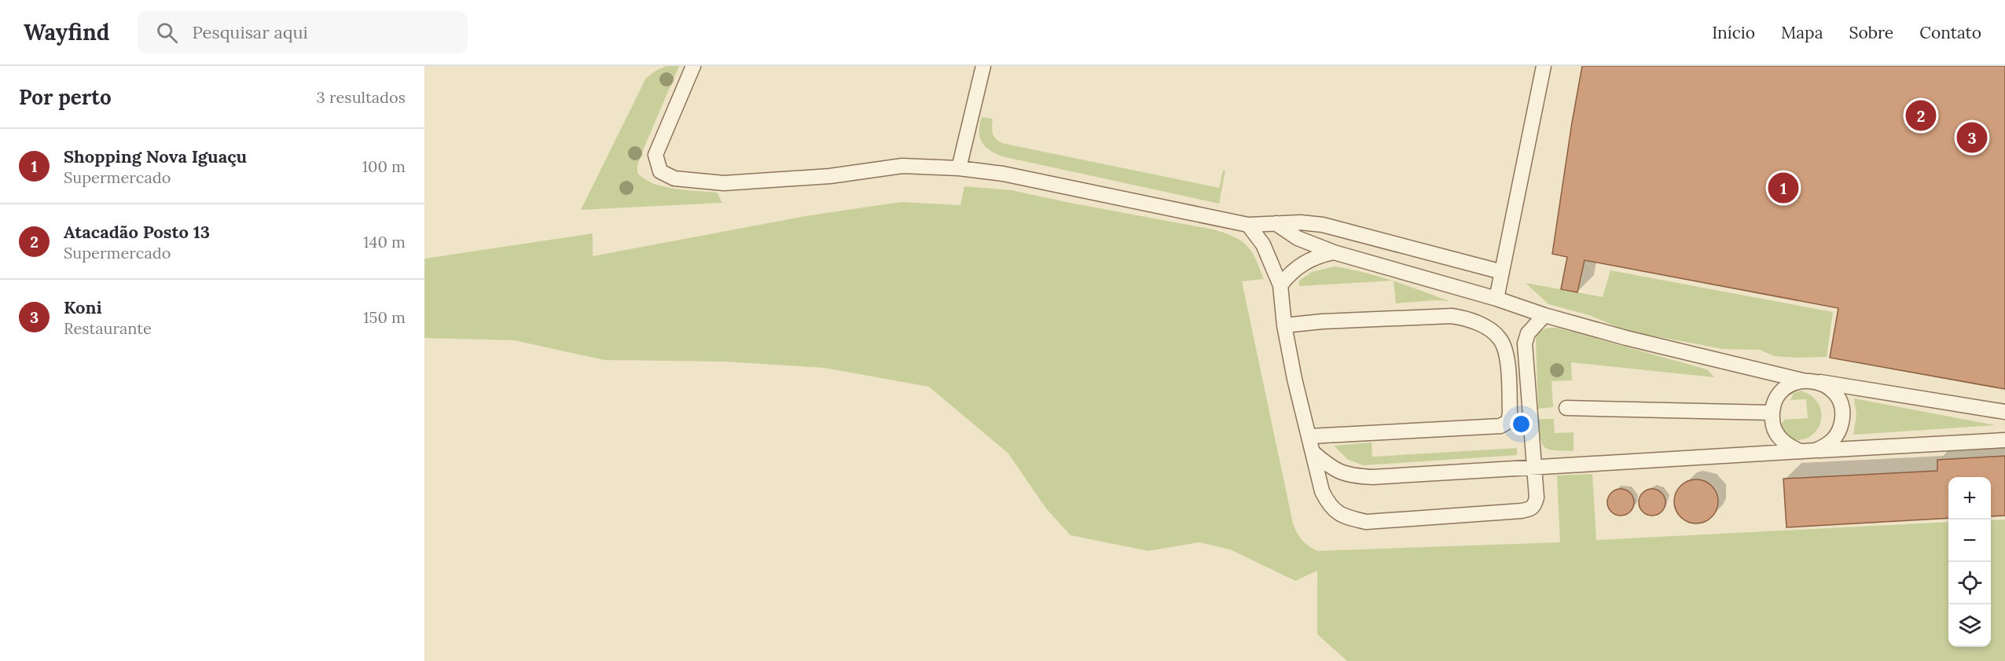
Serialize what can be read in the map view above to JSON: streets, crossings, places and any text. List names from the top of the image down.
{
  "page": {
    "header": "Wayfind",
    "search": "Pesquisar aqui",
    "nav": [
      "Início",
      "Mapa",
      "Sobre",
      "Contato"
    ],
    "heading": ["Por perto", "3 resultados"],
    "pins": ["2", "3", "1"],
    "list": [
      {
        "mark": "1",
        "name": "Shopping Nova Iguaçu",
        "note": "Supermercado",
        "value": "100 m"
      },
      {
        "mark": "2",
        "name": "Atacadão Posto 13",
        "note": "Supermercado",
        "value": "140 m"
      },
      {
        "mark": "3",
        "name": "Koni",
        "note": "Restaurante",
        "value": "150 m"
      }
    ],
    "map_buttons": ["+", "−"]
  }
}
